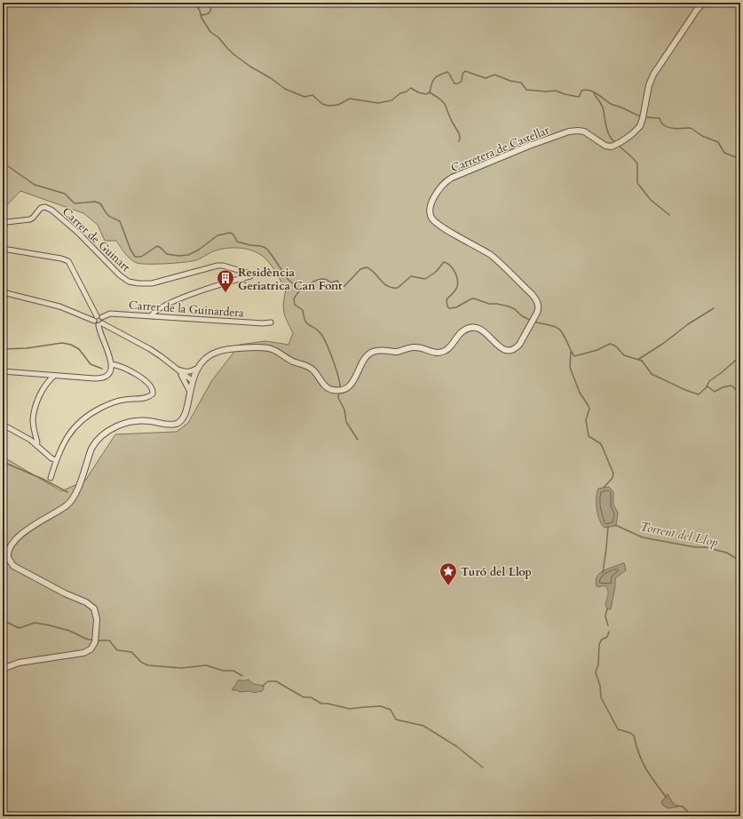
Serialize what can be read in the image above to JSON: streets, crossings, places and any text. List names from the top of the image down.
{
  "streets": {
    "street": ["Carretera de Castellar", "Carrer de Guinart", "Carrer de la Guinardera"]
  },
  "crossings": [
    ["Carrer de Guinart", "Carrer de la Guinardera"]
  ],
  "water": ["Torrent del Llop"],
  "places": {
    "building": ["Residència Geriatrica Can Font"],
    "place": ["Turó del Llop"]
  }
}
